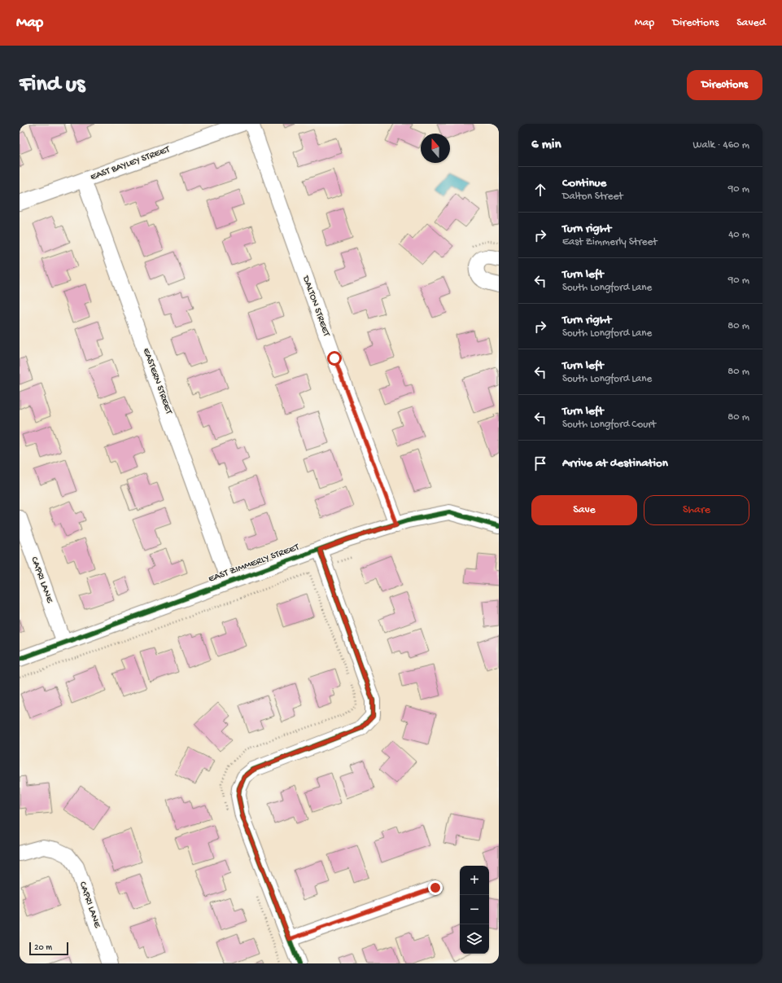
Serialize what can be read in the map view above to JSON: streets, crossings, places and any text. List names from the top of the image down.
{
  "streets": {
    "street": [
      "EAST BAYLEY STREET",
      "DALTON STREET",
      "EASTERN STREET",
      "EAST ZIMMERLY STREET",
      "CAPRI LANE"
    ]
  },
  "crossings": [
    ["EAST BAYLEY STREET", "EASTERN STREET"],
    ["DALTON STREET", "EAST ZIMMERLY STREET"],
    ["EASTERN STREET", "EAST ZIMMERLY STREET"],
    ["EAST ZIMMERLY STREET", "CAPRI LANE"]
  ],
  "scale_bar": "20 m",
  "north": "top",
  "page": {
    "header": "Map",
    "nav": ["Map", "Directions", "Saved"],
    "buttons": [
      "Directions",
      ["Save", "Share"]
    ],
    "title": "Find us",
    "heading": ["6 min", "Walk · 460 m"],
    "list": [
      ["Continue", "Dalton Street", "90 m"],
      ["Turn right", "East Zimmerly Street", "40 m"],
      ["Turn left", "South Longford Lane", "90 m"],
      ["Turn right", "South Longford Lane", "80 m"],
      ["Turn left", "South Longford Lane", "80 m"],
      ["Turn left", "South Longford Court", "80 m"],
      "Arrive at destination"
    ],
    "map_buttons": ["+", "−"],
    "scale": "20 m"
  }
}
